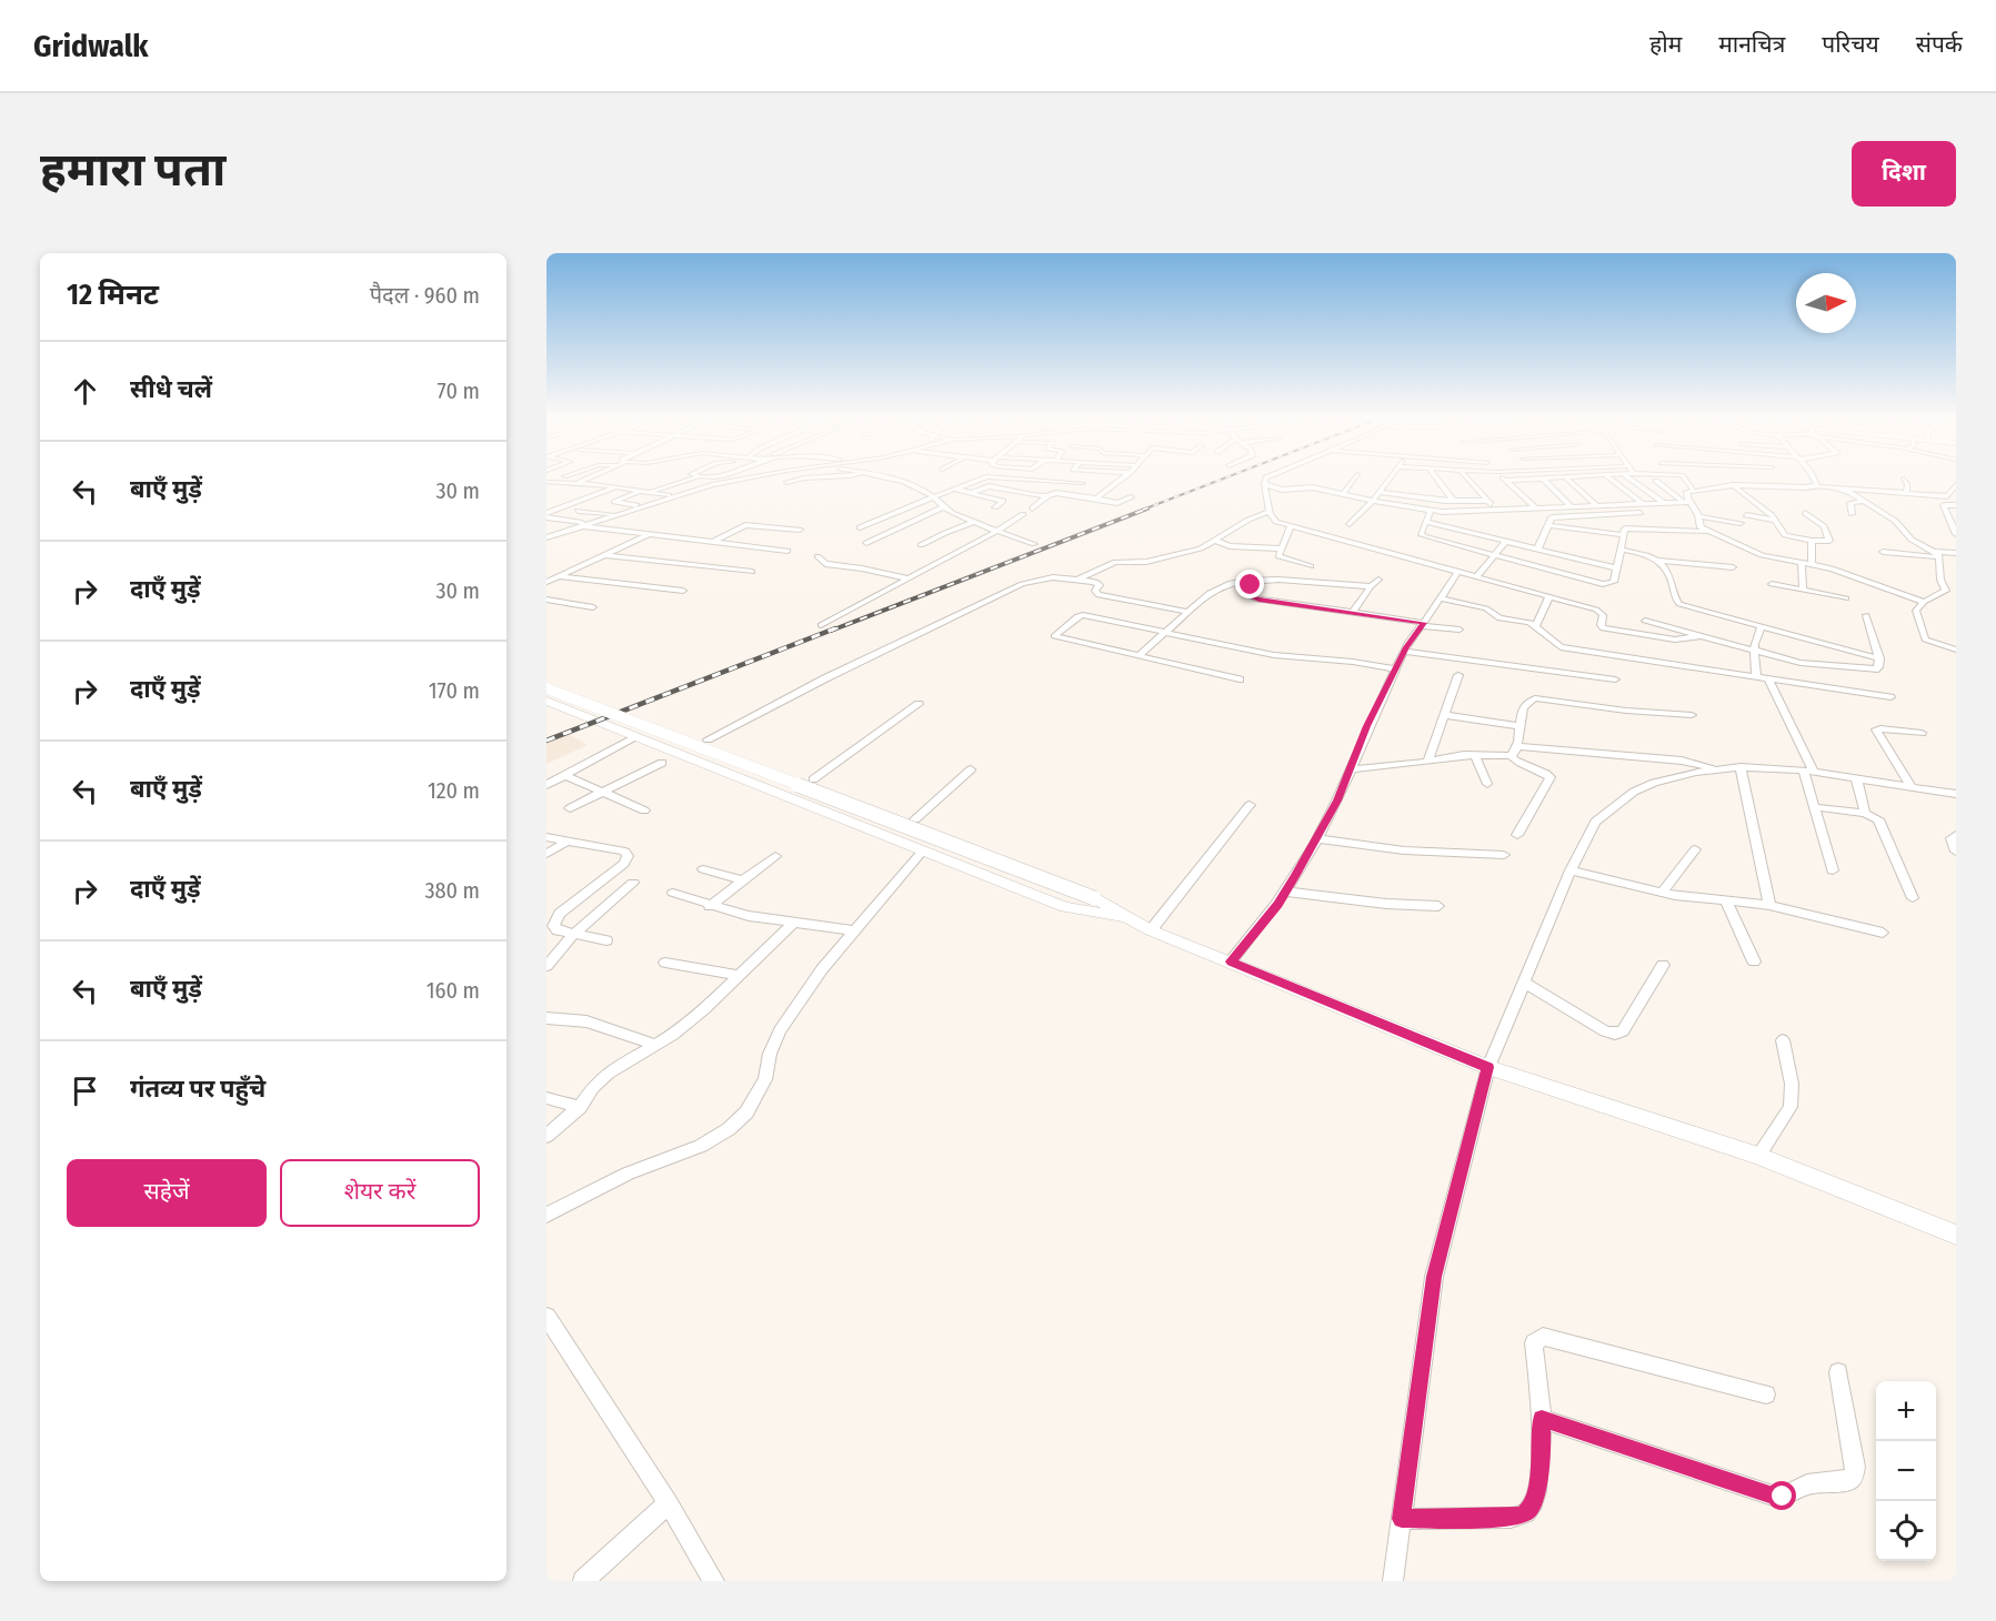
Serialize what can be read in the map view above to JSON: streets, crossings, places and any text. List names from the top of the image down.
{
  "north": "right",
  "page": {
    "header": "Gridwalk",
    "nav": [
      "होम",
      "मानचित्र",
      "परिचय",
      "संपर्क"
    ],
    "buttons": [
      "दिशा",
      ["सहेजें", "शेयर करें"]
    ],
    "title": "हमारा पता",
    "heading": ["12 मिनट", "पैदल · 960 m"],
    "list": [
      ["सीधे चलें", "70 m"],
      ["बाएँ मुड़ें", "30 m"],
      ["दाएँ मुड़ें", "30 m"],
      ["दाएँ मुड़ें", "170 m"],
      ["बाएँ मुड़ें", "120 m"],
      ["दाएँ मुड़ें", "380 m"],
      ["बाएँ मुड़ें", "160 m"],
      "गंतव्य पर पहुँचे"
    ],
    "map_buttons": ["+", "−"]
  }
}
